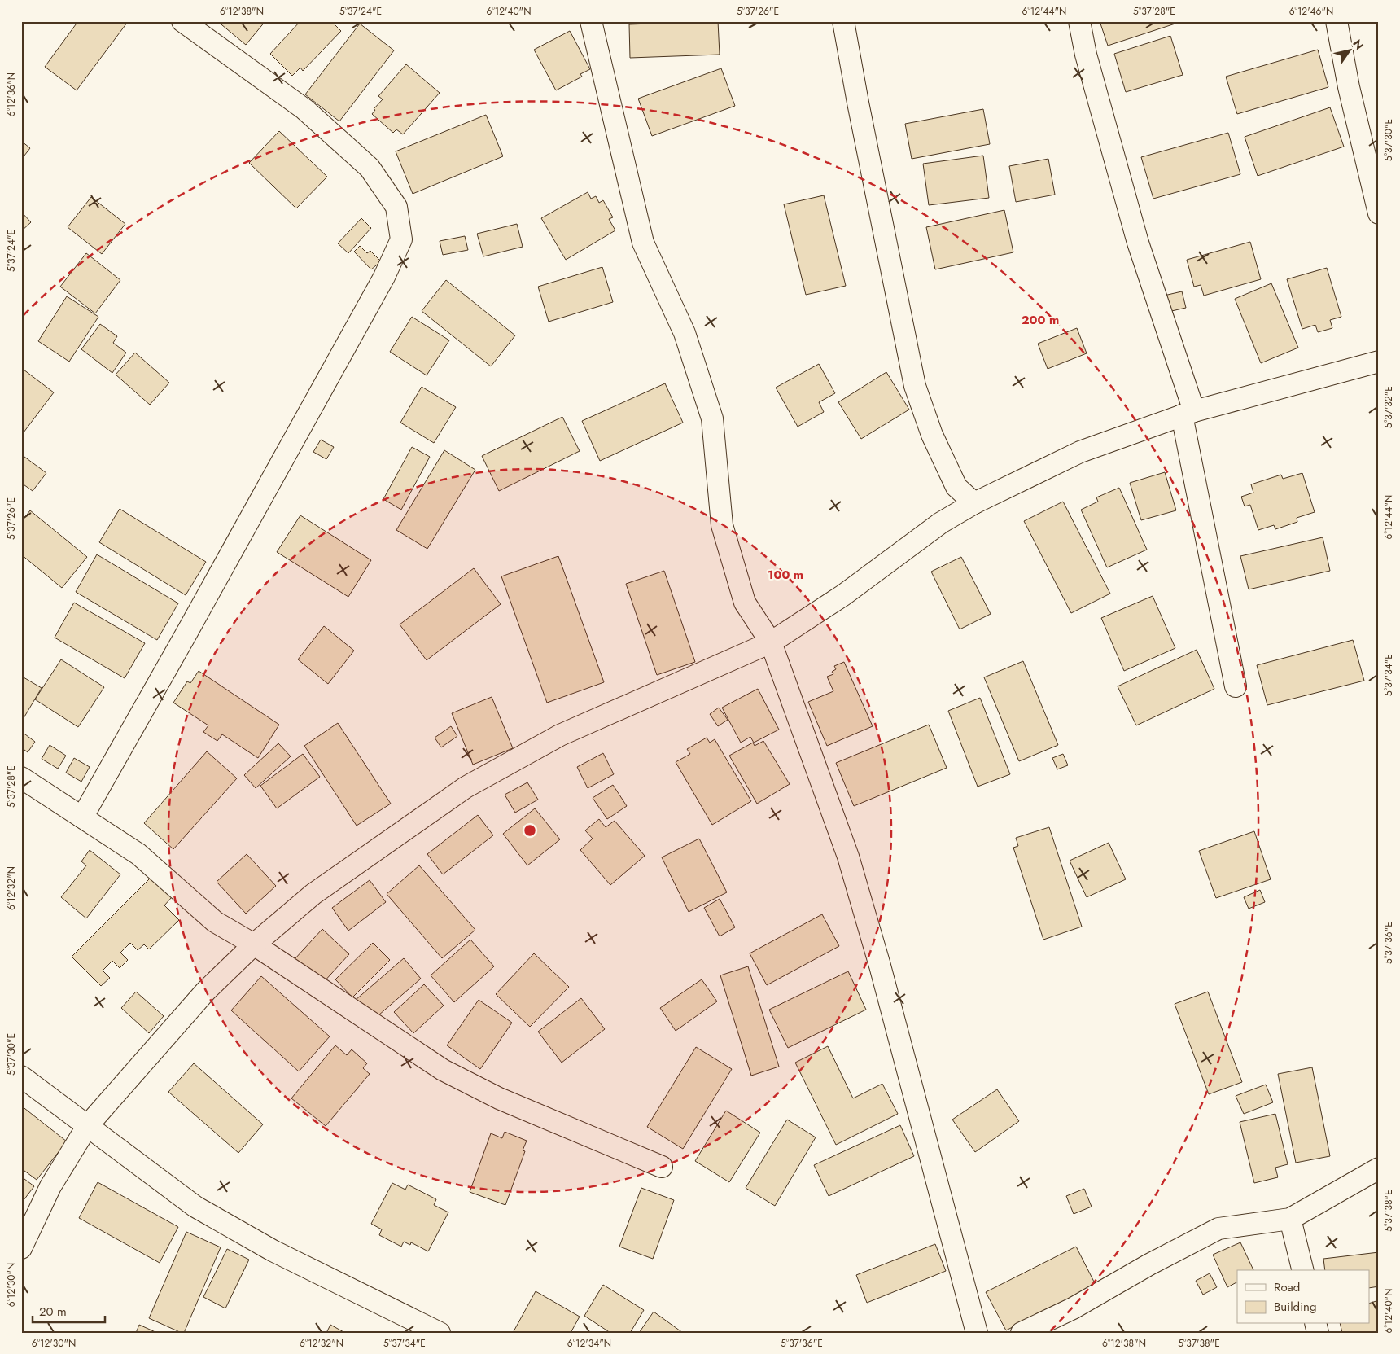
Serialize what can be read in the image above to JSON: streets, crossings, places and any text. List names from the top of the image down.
{
  "legend": ["Road", "Building"],
  "scale_bar": "20 m",
  "north": "top right",
  "coordinates": [
    "6°12'38\"N",
    "5°37'24\"E",
    "6°12'40\"N",
    "5°37'26\"E",
    "6°12'44\"N",
    "5°37'28\"E",
    "6°12'46\"N",
    "6°12'36\"N",
    "5°37'30\"E",
    "5°37'32\"E",
    "5°37'34\"E",
    "6°12'32\"N",
    "5°37'36\"E",
    "5°37'38\"E",
    "6°12'30\"N",
    "6°12'34\"N"
  ],
  "rings": ["200 m", "100 m"]
}
